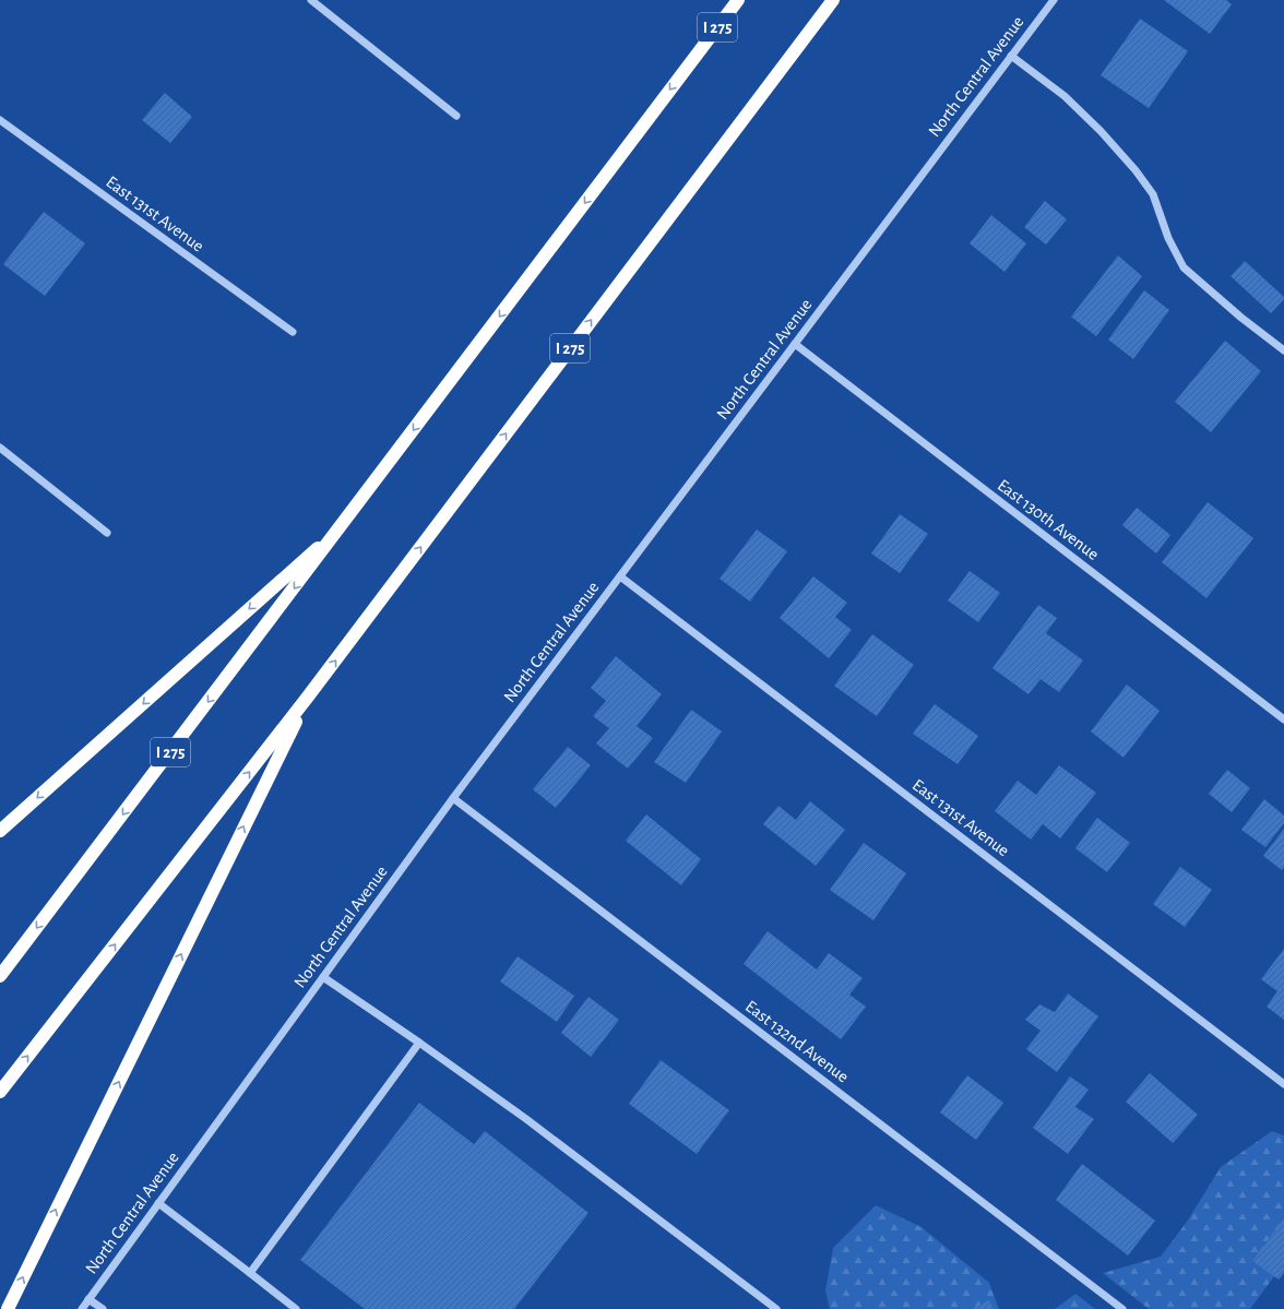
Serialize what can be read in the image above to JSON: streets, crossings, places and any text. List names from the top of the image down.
{
  "streets": {
    "highway": ["I 275"],
    "street": [
      "North Central Avenue",
      "East 131st Avenue",
      "East 130th Avenue",
      "East 132nd Avenue"
    ]
  },
  "crossings": [
    ["North Central Avenue", "East 131st Avenue"],
    ["North Central Avenue", "East 130th Avenue"],
    ["North Central Avenue", "East 132nd Avenue"]
  ]
}
